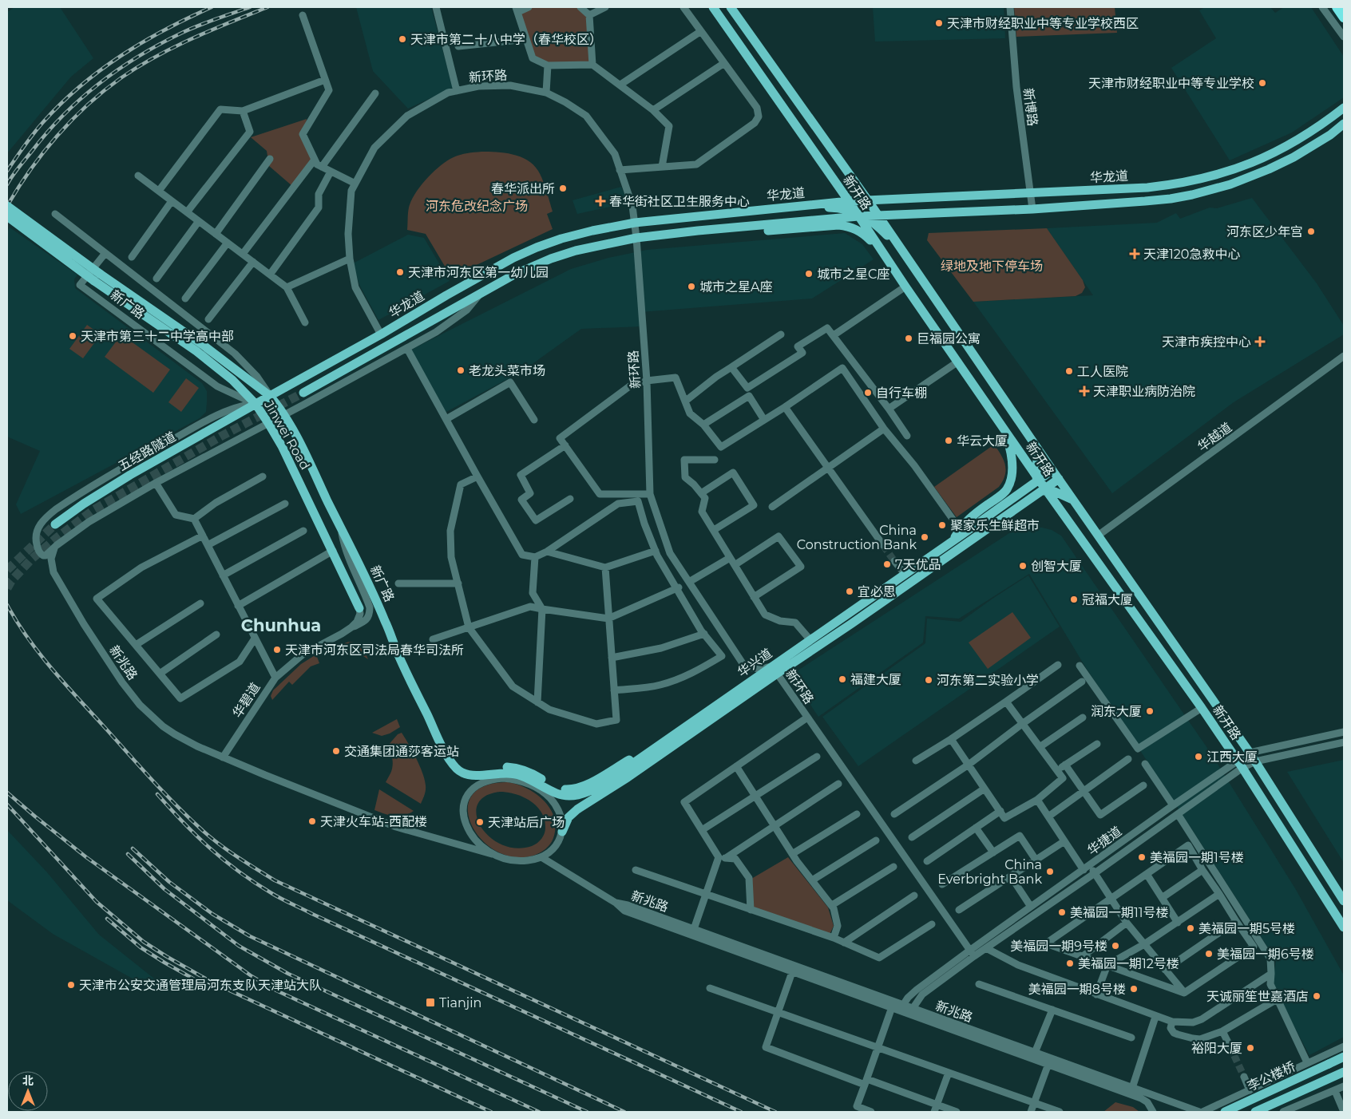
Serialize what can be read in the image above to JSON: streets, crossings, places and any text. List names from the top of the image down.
{
  "streets": {
    "main road": [
      "华龙道",
      "新开路",
      "新广路",
      "Jinwei Road",
      "五经路隧道",
      "华兴道",
      "李公楼桥"
    ],
    "street": [
      "新环路",
      "新博路",
      "华越道",
      "新兆路",
      "华碧道",
      "华捷道"
    ]
  },
  "crossings": [
    ["新环路", "华龙道"],
    ["新环路", "华兴道"],
    ["新环路", "华捷道"],
    ["新博路", "华龙道"],
    ["华龙道", "新开路"],
    ["华龙道", "新广路"],
    ["华龙道", "Jinwei Road"],
    ["华龙道", "五经路隧道"],
    ["新开路", "华越道"],
    ["新开路", "华兴道"],
    ["新开路", "华捷道"],
    ["新广路", "Jinwei Road"],
    ["新广路", "五经路隧道"],
    ["新广路", "华兴道"],
    ["新广路", "华碧道"],
    ["Jinwei Road", "五经路隧道"],
    ["新兆路", "华兴道"],
    ["新兆路", "华碧道"],
    ["新兆路", "华捷道"]
  ],
  "districts": ["Chunhua"],
  "parks": ["河东危改纪念广场", "绿地及地下停车场"],
  "places": {
    "other": [
      "天津市财经职业中等专业学校西区",
      "天津市第二十八中学（春华校区）",
      "天津市财经职业中等专业学校",
      "春华派出所",
      "河东区少年宫",
      "天津市河东区第一幼儿园",
      "城市之星C座",
      "城市之星A座",
      "天津市第三十二中学高中部",
      "巨福园公寓",
      "老龙头菜市场",
      "工人医院",
      "自行车棚",
      "华云大厦",
      "聚家乐生鲜超市",
      "China Construction Bank",
      "7天优品",
      "创智大厦",
      "宜必思",
      "冠福大厦",
      "天津市河东区司法局春华司法所",
      "福建大厦",
      "河东第二实验小学",
      "润东大厦",
      "交通集团通莎客运站",
      "江西大厦",
      "天津火车站-西配楼",
      "天津站后广场",
      "美福园一期1号楼",
      "China Everbright Bank",
      "美福园一期11号楼",
      "美福园一期5号楼",
      "美福园一期9号楼",
      "美福园一期6号楼",
      "美福园一期12号楼",
      "天津市公安交通管理局河东支队天津站大队",
      "美福园一期8号楼",
      "天诚丽笙世嘉酒店",
      "裕阳大厦"
    ],
    "health": [
      "春华街社区卫生服务中心",
      "天津120急救中心",
      "天津市疾控中心",
      "天津职业病防治院"
    ],
    "transit": ["Tianjin"]
  },
  "north": "top"
}
